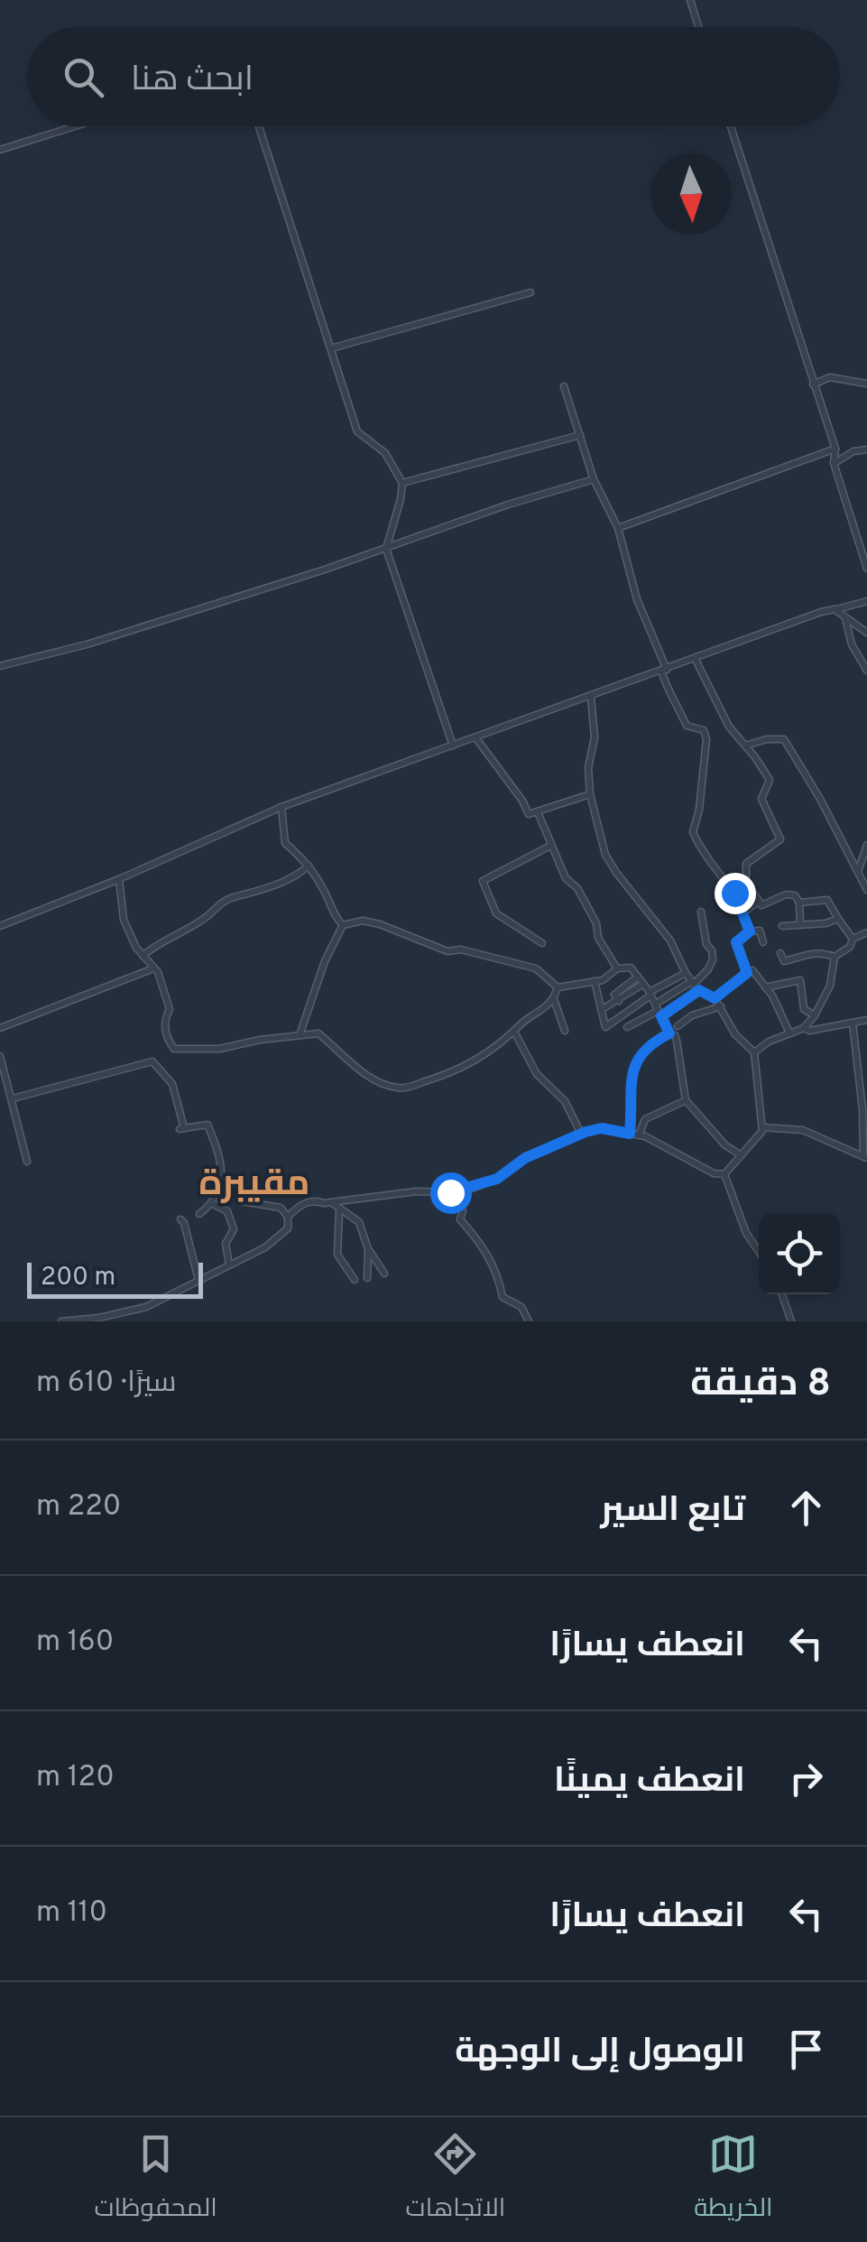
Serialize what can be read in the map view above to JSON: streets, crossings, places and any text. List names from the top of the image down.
{
  "districts": ["مقيبرة"],
  "scale_bar": "200 m",
  "north": "bottom",
  "page": {
    "search": "ابحث هنا",
    "scale": "200 m",
    "heading": ["8 دقيقة", "سيرًا · 610 m"],
    "list": [
      ["تابع السير", "220 m"],
      ["انعطف يسارًا", "160 m"],
      ["انعطف يمينًا", "120 m"],
      ["انعطف يسارًا", "110 m"],
      "الوصول إلى الوجهة"
    ],
    "nav": ["الخريطة", "الاتجاهات", "المحفوظات"]
  }
}
